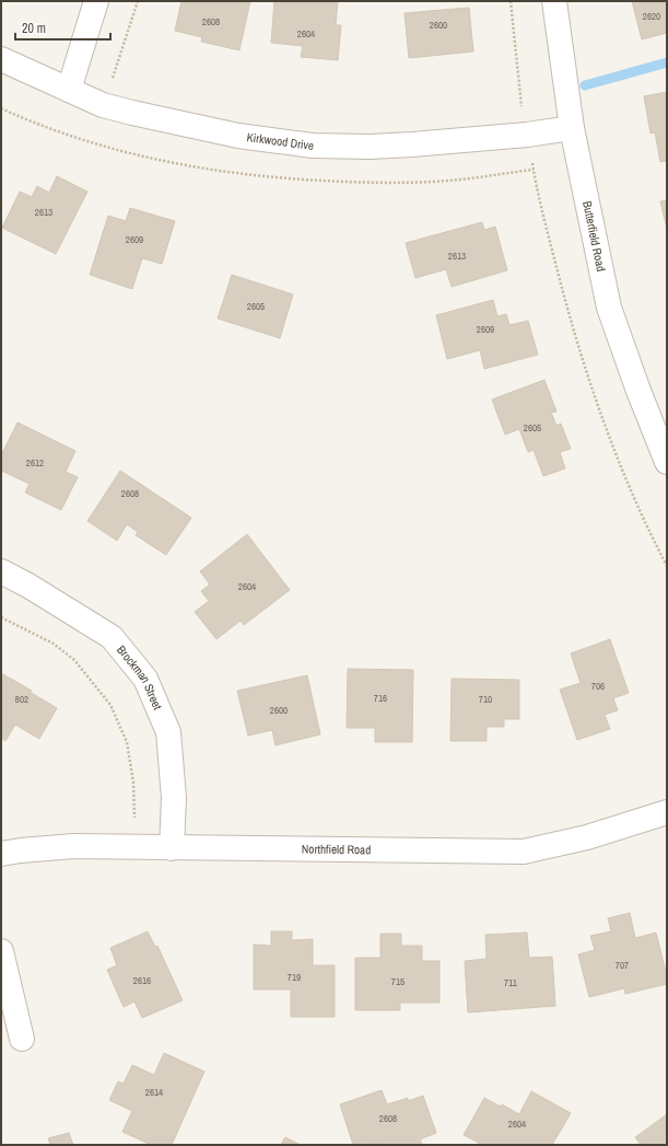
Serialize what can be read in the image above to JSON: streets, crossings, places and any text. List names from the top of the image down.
{
  "streets": {
    "street": [
      "Kirkwood Drive",
      "Butterfield Road",
      "Brockman Street",
      "Northfield Road"
    ]
  },
  "crossings": [
    ["Kirkwood Drive", "Butterfield Road"],
    ["Brockman Street", "Northfield Road"]
  ],
  "house_numbers": [
    "2620",
    "2608",
    "2600",
    "2604",
    "2613",
    "2609",
    "2613",
    "2605",
    "2609",
    "2605",
    "2612",
    "2608",
    "2604",
    "706",
    "716",
    "802",
    "710",
    "2600",
    "707",
    "719",
    "2616",
    "715",
    "711",
    "2614",
    "2608",
    "2604"
  ],
  "scale_bar": "20 m"
}
